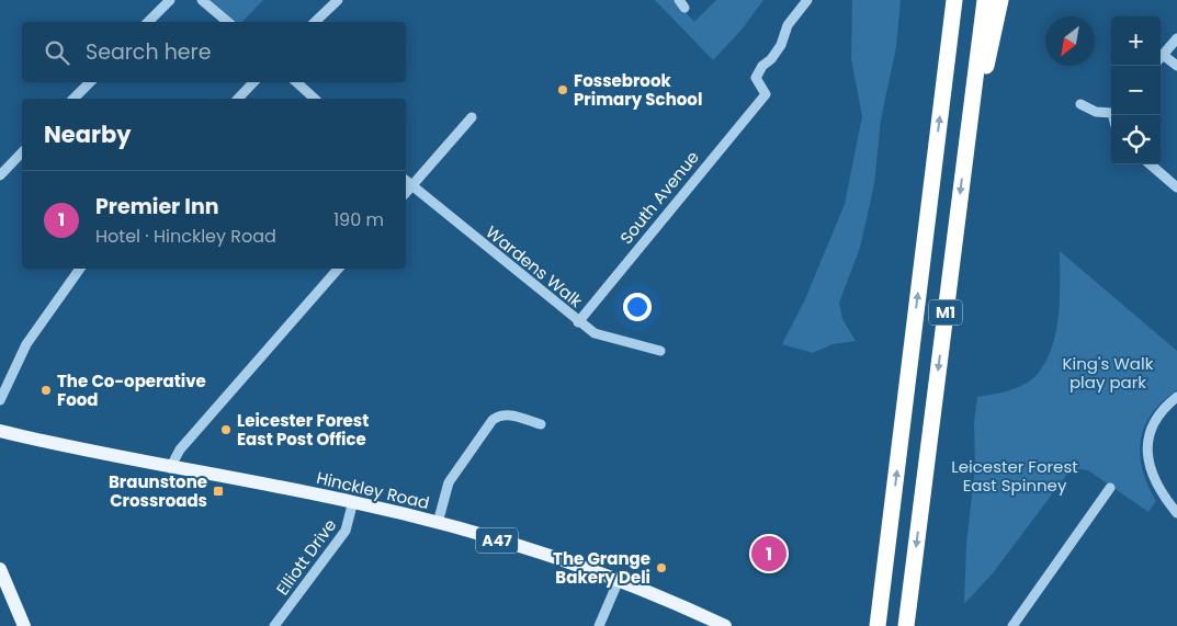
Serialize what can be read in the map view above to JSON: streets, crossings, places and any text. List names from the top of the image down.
{
  "streets": {
    "highway": ["M1"],
    "main road": ["Hinckley Road", "A47"],
    "street": ["South Avenue", "Wardens Walk", "Elliott Drive"]
  },
  "crossings": [
    ["South Avenue", "Wardens Walk"],
    ["Hinckley Road", "Elliott Drive"]
  ],
  "parks": ["King's Walk play park", "Leicester Forest East Spinney"],
  "places": {
    "other": [
      "Fossebrook Primary School",
      "The Co-operative Food",
      "Leicester Forest East Post Office",
      "The Grange Bakery Deli"
    ],
    "transit": ["Braunstone Crossroads"]
  },
  "north": "bottom left",
  "page": {
    "map_buttons": ["+", "−"],
    "search": "Search here",
    "heading": "Nearby",
    "list": [
      {
        "mark": "1",
        "name": "Premier Inn",
        "note": "Hotel · Hinckley Road",
        "value": "190 m"
      }
    ],
    "pins": "1"
  }
}
